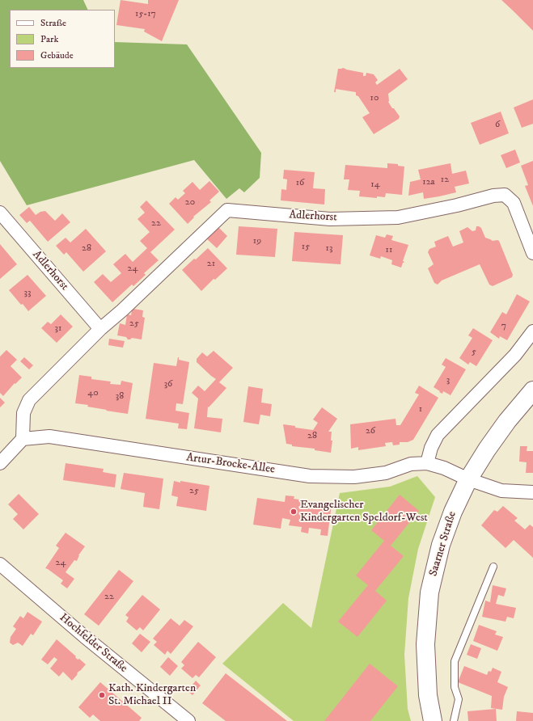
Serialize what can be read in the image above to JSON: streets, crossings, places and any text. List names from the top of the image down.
{
  "streets": {
    "main road": ["Saarner Straße"],
    "street": ["Adlerhorst", "Artur-Brocke-Allee", "Hochfelder Straße"]
  },
  "crossings": [
    ["Adlerhorst", "Artur-Brocke-Allee"],
    ["Artur-Brocke-Allee", "Saarner Straße"]
  ],
  "places": ["Evangelischer Kindergarten Speldorf-West", "Kath. Kindergarten St. Michael II"],
  "house_numbers": [
    "15-17",
    "10",
    "6",
    "12",
    "12a",
    "16",
    "14",
    "20",
    "22",
    "19",
    "15",
    "28",
    "13",
    "11",
    "21",
    "24",
    "33",
    "25",
    "7",
    "31",
    "5",
    "3",
    "36",
    "40",
    "38",
    "1",
    "26",
    "28",
    "25",
    "24",
    "22"
  ],
  "legend": ["Straße", "Park", "Gebäude"]
}
